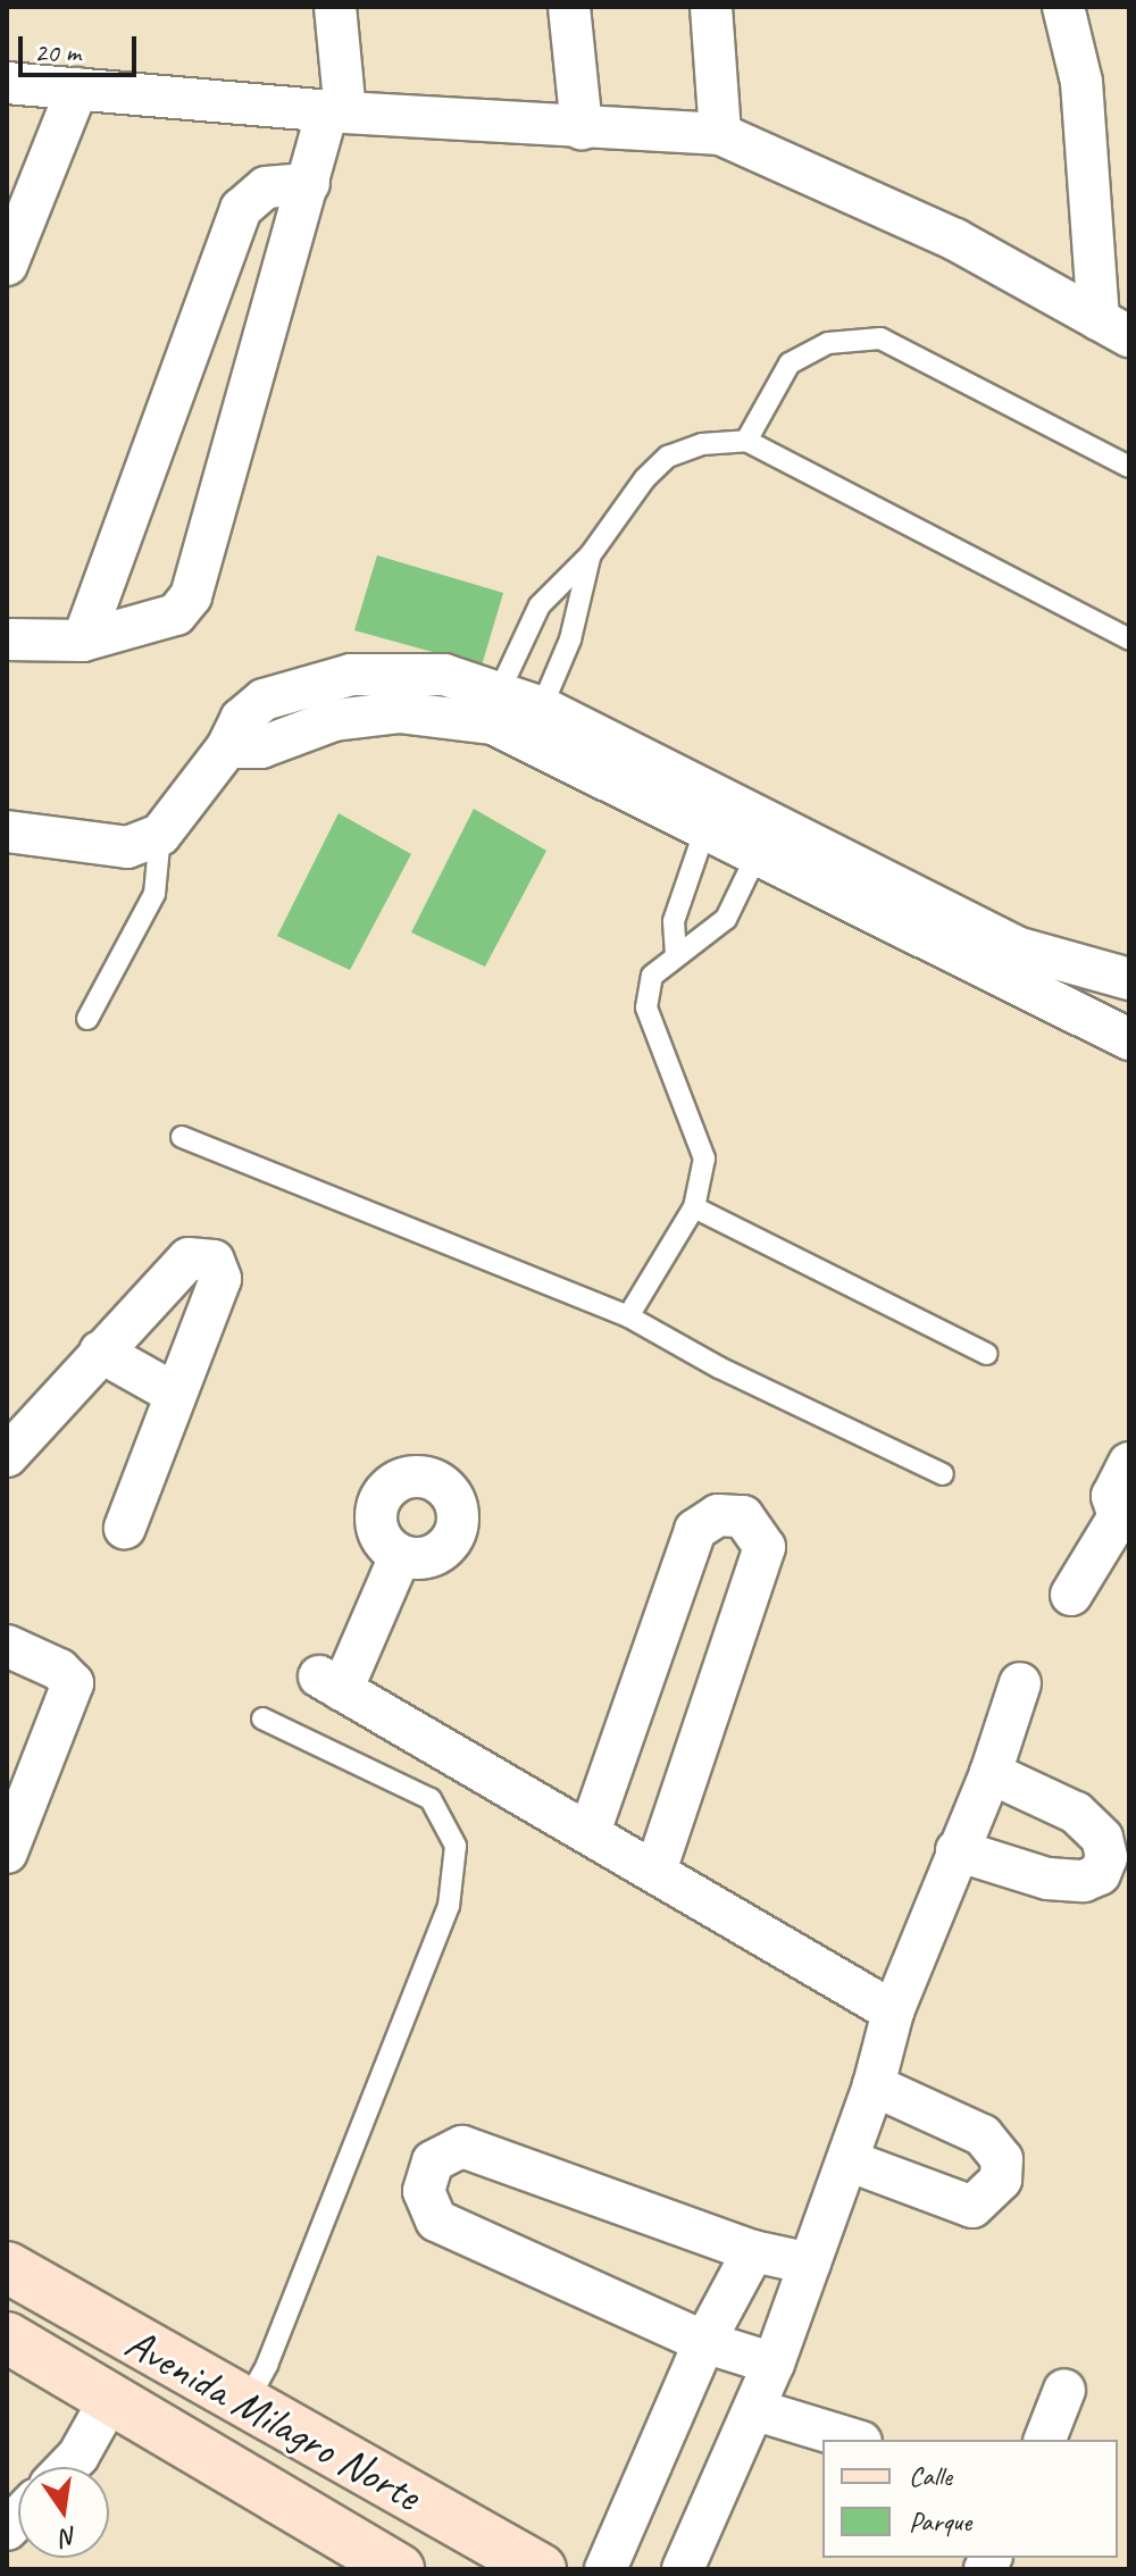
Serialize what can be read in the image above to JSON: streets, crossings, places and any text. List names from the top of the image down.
{
  "streets": {
    "main road": ["Avenida Milagro Norte"]
  },
  "legend": ["Calle", "Parque"],
  "scale_bar": "20 m",
  "north": "bottom"
}
